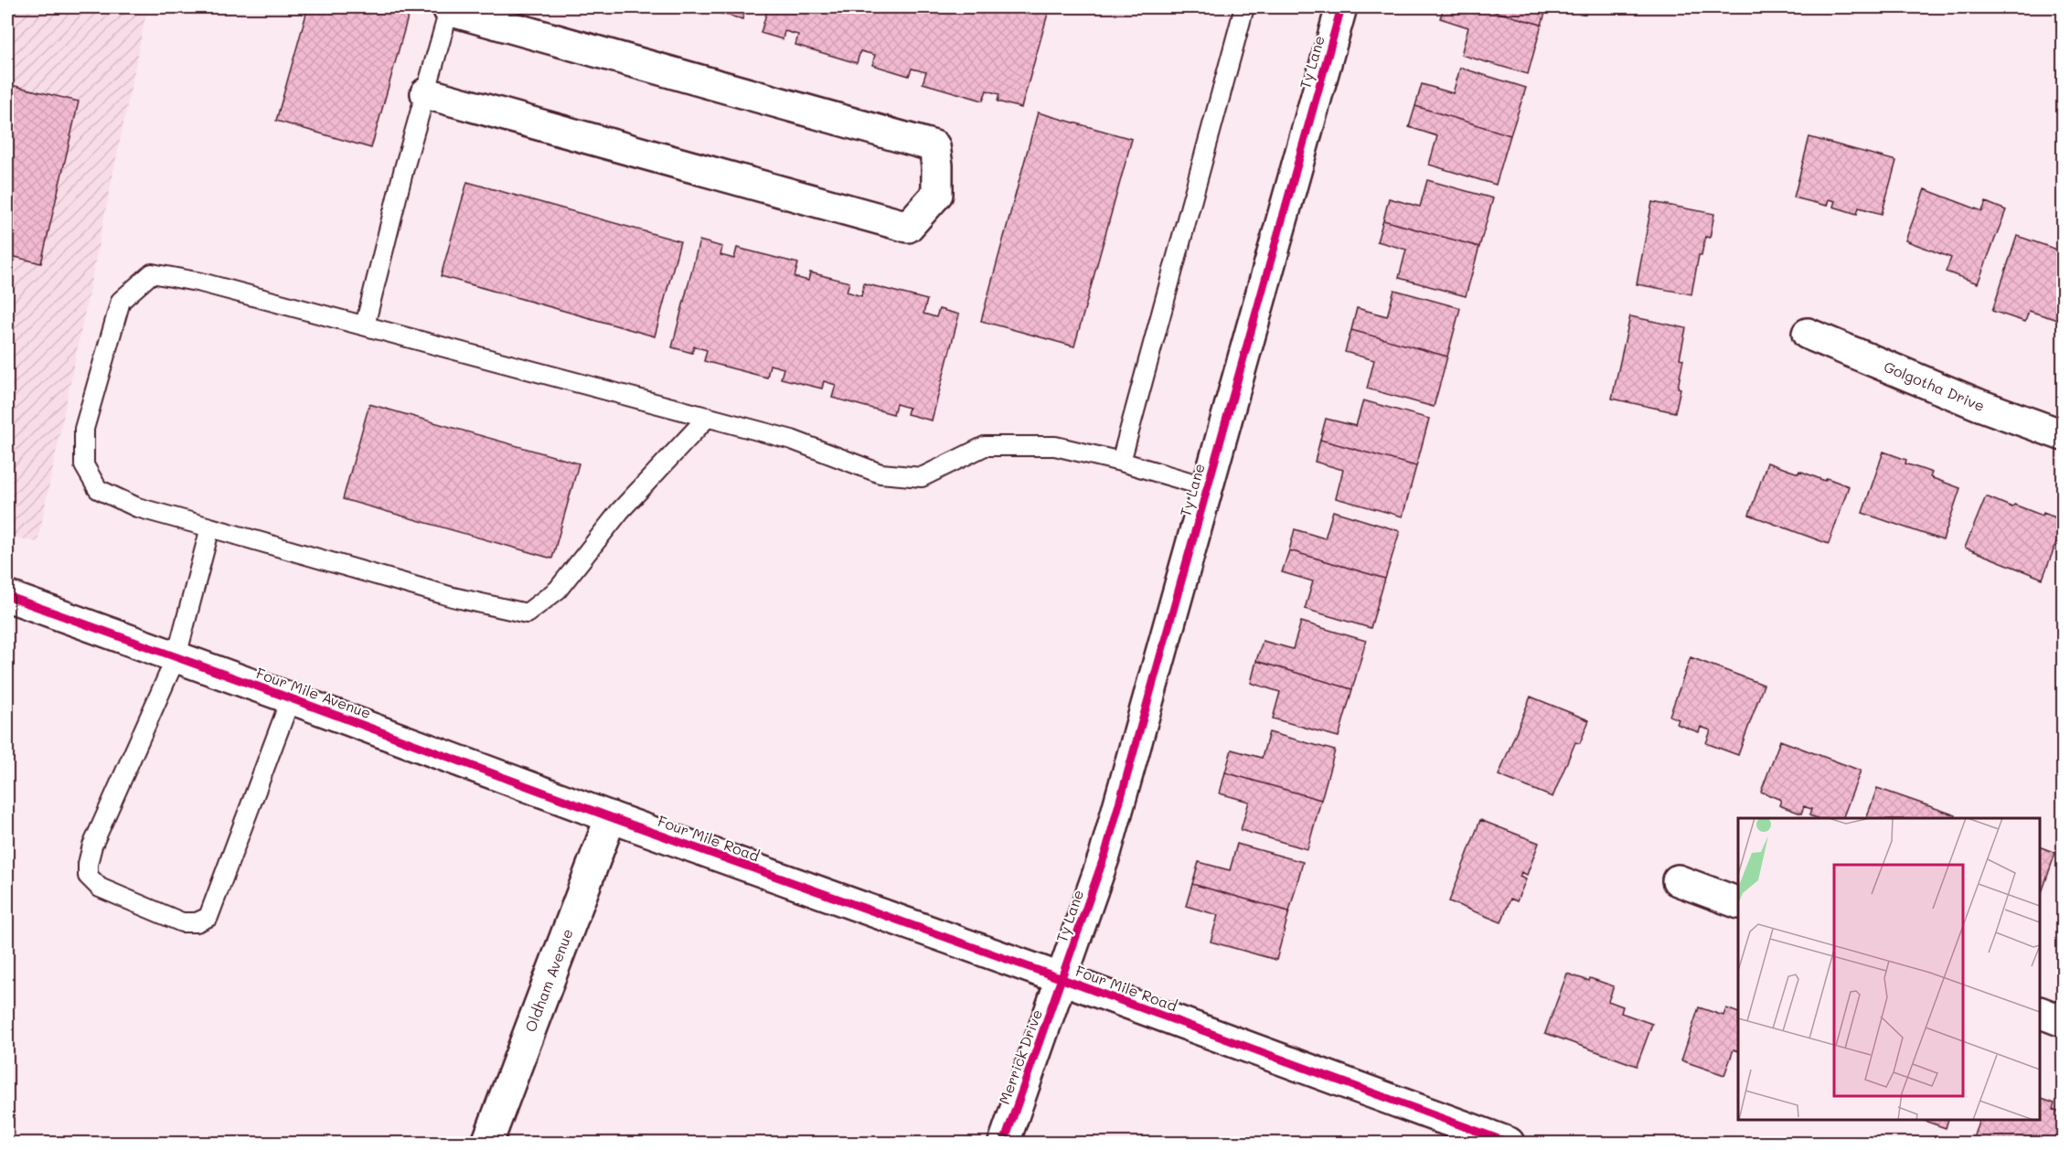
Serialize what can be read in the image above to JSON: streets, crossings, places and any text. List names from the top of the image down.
{
  "streets": {
    "street": [
      "Ty Lane",
      "Golgotha Drive",
      "Four Mile Avenue",
      "Four Mile Road",
      "Oldham Avenue",
      "Merrick Drive"
    ]
  },
  "crossings": [
    ["Ty Lane", "Four Mile Road"],
    ["Ty Lane", "Merrick Drive"],
    ["Four Mile Avenue", "Four Mile Road"],
    ["Four Mile Avenue", "Oldham Avenue"],
    ["Four Mile Road", "Oldham Avenue"],
    ["Four Mile Road", "Merrick Drive"]
  ]
}
